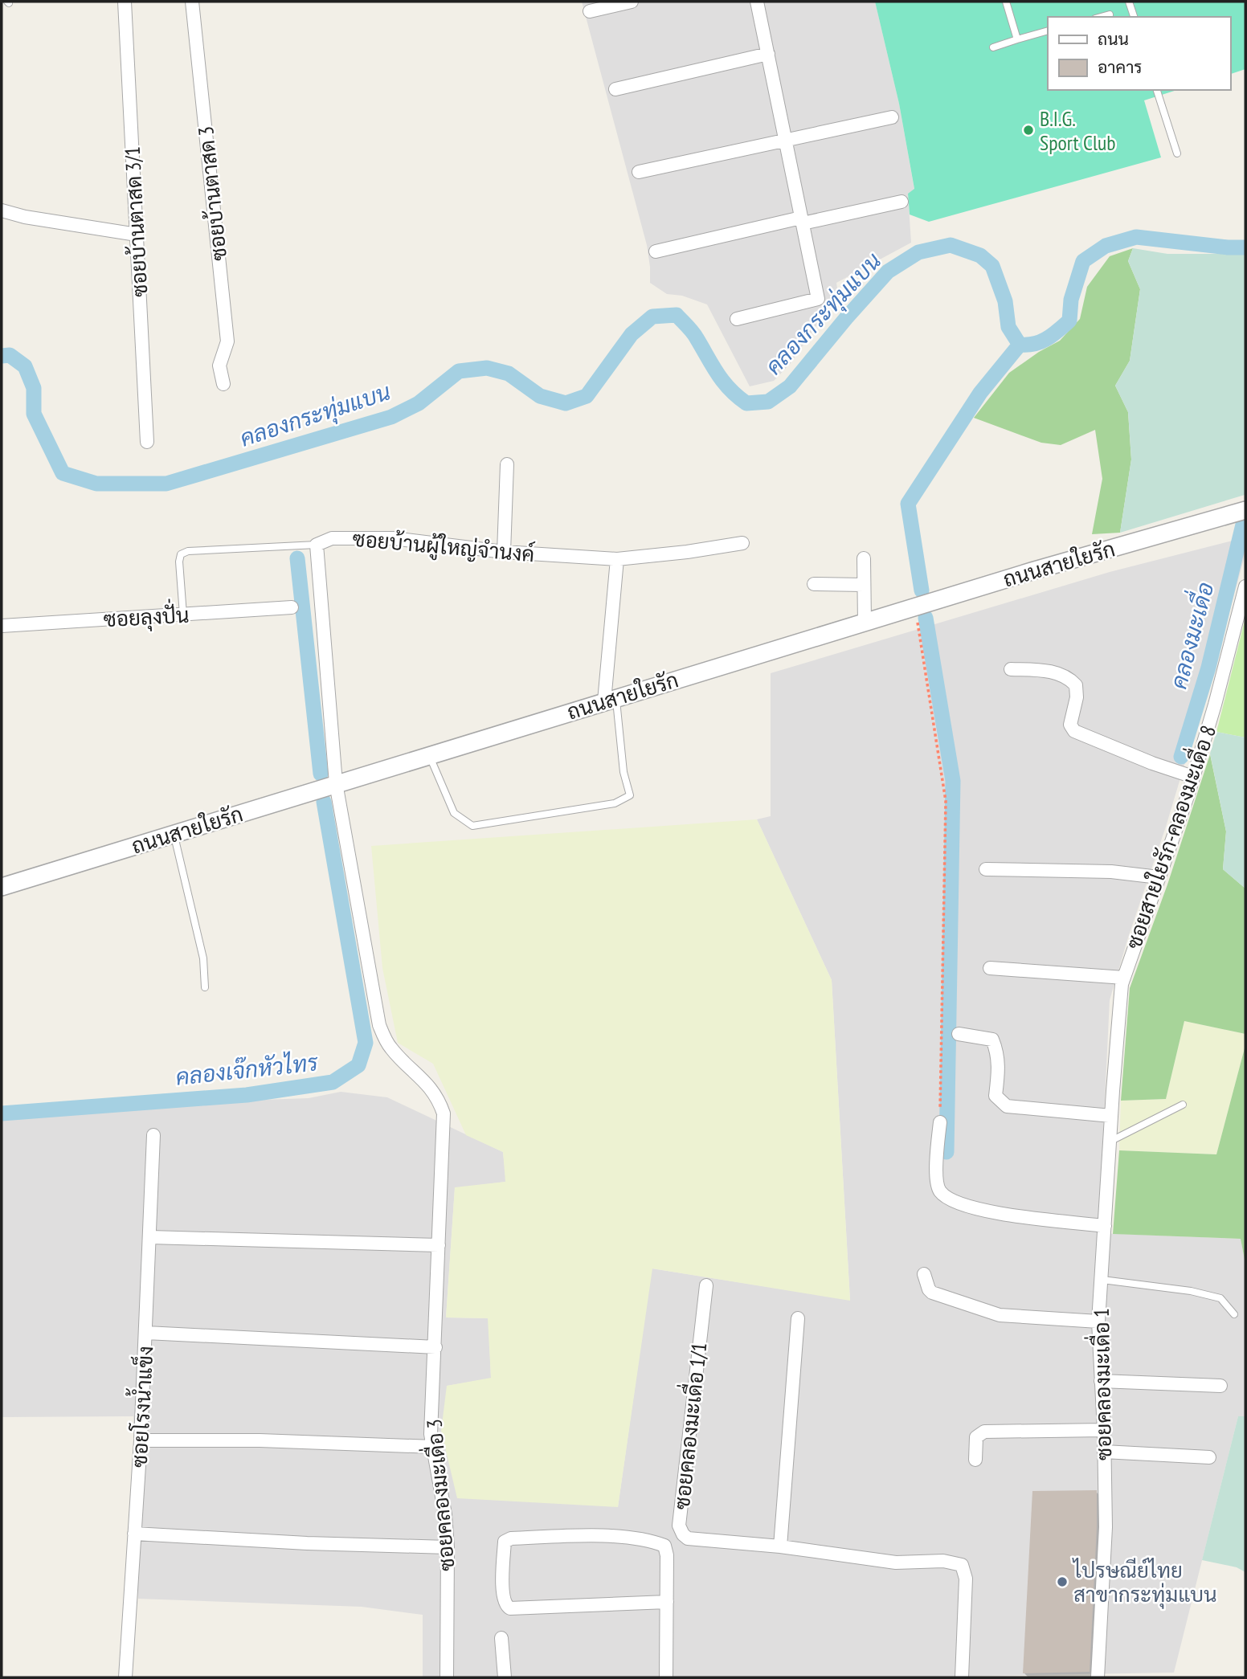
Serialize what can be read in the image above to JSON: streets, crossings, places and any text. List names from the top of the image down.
{
  "streets": {
    "street": [
      "ซอยบ้านตาสด 3",
      "ซอยบ้านตาสด 3/1",
      "ซอยบ้านผู้ใหญ่จำนงค์",
      "ถนนสายใยรัก",
      "ซอยลุงปั่น",
      "ซอยสายใยรัก-คลองมะเดื่อ 8",
      "ซอยคลองมะเดื่อ 1",
      "ซอยโรงน้ำแข็ง",
      "ซอยคลองมะเดื่อ 1/1",
      "ซอยคลองมะเดื่อ 3"
    ]
  },
  "crossings": [
    ["ถนนสายใยรัก", "ซอยคลองมะเดื่อ 3"],
    ["ซอยสายใยรัก-คลองมะเดื่อ 8", "ซอยคลองมะเดื่อ 1"]
  ],
  "water": ["คลองกระทุ่มแบน", "คลองมะเดื่อ", "คลองเจ๊กหัวไทร"],
  "places": ["B.I.G. Sport Club", "ไปรษณีย์ไทย สาขากระทุ่มแบน"],
  "legend": ["ถนน", "อาคาร"]
}
